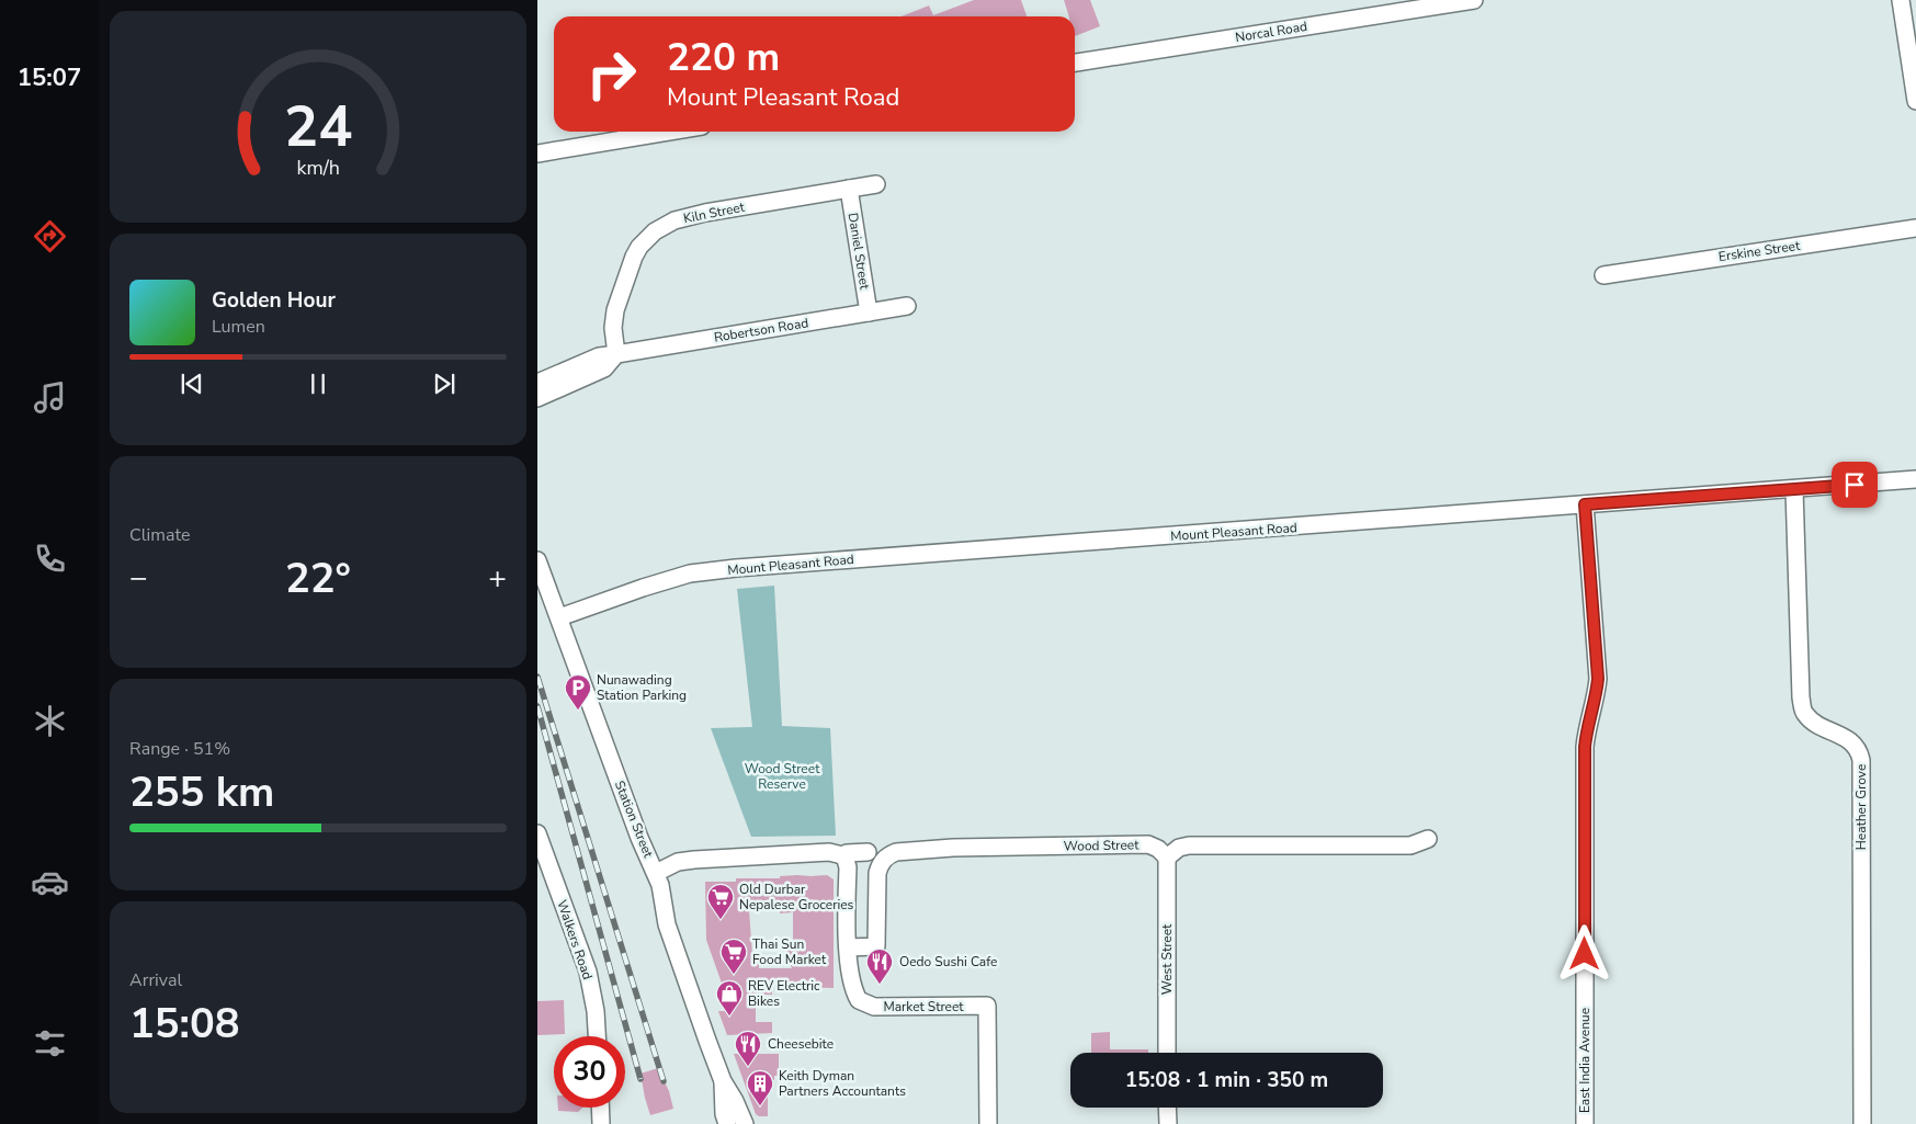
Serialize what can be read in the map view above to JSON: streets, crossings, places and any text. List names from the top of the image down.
{
  "streets": {
    "street": [
      "Norcal Road",
      "Kiln Street",
      "Daniel Street",
      "Erskine Street",
      "Robertson Road",
      "Mount Pleasant Road",
      "Heather Grove",
      "Station Street",
      "Wood Street",
      "Walkers Road",
      "West Street",
      "Market Street",
      "East India Avenue"
    ]
  },
  "crossings": [
    ["Kiln Street", "Daniel Street"],
    ["Kiln Street", "Robertson Road"],
    ["Daniel Street", "Robertson Road"],
    ["Mount Pleasant Road", "Heather Grove"],
    ["Mount Pleasant Road", "Station Street"],
    ["Mount Pleasant Road", "East India Avenue"],
    ["Wood Street", "West Street"],
    ["Wood Street", "Market Street"]
  ],
  "parks": ["Wood Street Reserve"],
  "places": {
    "parking": ["Nunawading Station Parking"],
    "supermarket": ["Old Durbar Nepalese Groceries", "Thai Sun Food Market"],
    "restaurant": ["Oedo Sushi Cafe", "Cheesebite"],
    "shop": ["REV Electric Bikes"],
    "building": ["Keith Dyman Partners Accountants"]
  },
  "page": {
    "tabs": "15:07",
    "turn": ["220 m", "Mount Pleasant Road"],
    "song": ["Golden Hour", "Lumen"],
    "tile": [
      "Climate",
      ["Range · 51%", "255 km"],
      ["Arrival", "15:08"]
    ],
    "heat": ["−", "22°", "+"],
    "limit": "30",
    "trip": "15:08 · 1 min · 350 m",
    "gauge": ["24", "km/h"]
  }
}
